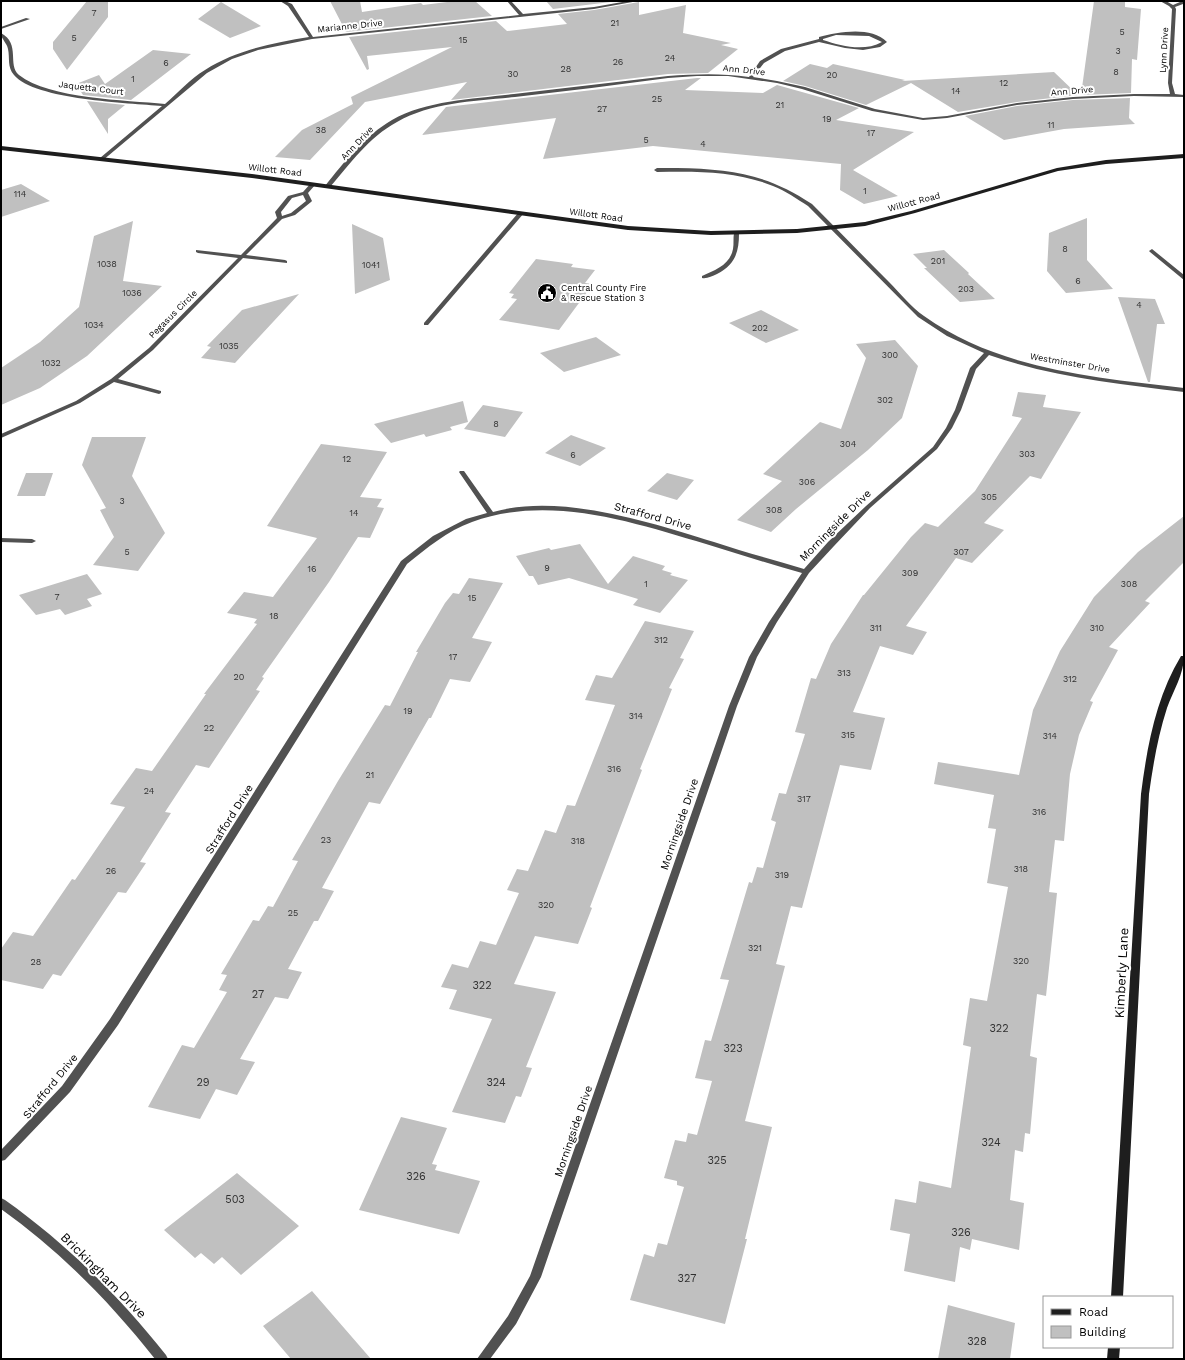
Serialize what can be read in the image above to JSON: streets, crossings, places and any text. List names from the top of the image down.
{
  "streets": {
    "main road": ["Willott Road", "Kimberly Lane"],
    "street": [
      "Marianne Drive",
      "Lynn Drive",
      "Ann Drive",
      "Jaquetta Court",
      "Pegasus Circle",
      "Westminster Drive",
      "Strafford Drive",
      "Morningside Drive",
      "Brickingham Drive"
    ]
  },
  "crossings": [
    ["Marianne Drive", "Jaquetta Court"],
    ["Marianne Drive", "Willott Road"],
    ["Lynn Drive", "Ann Drive"],
    ["Ann Drive", "Willott Road"],
    ["Willott Road", "Pegasus Circle"],
    ["Willott Road", "Westminster Drive"],
    ["Westminster Drive", "Morningside Drive"],
    ["Strafford Drive", "Morningside Drive"]
  ],
  "places": {
    "public building": ["Central County Fire & Rescue Station 3"]
  },
  "house_numbers": [
    "7",
    "21",
    "5",
    "5",
    "15",
    "3",
    "24",
    "26",
    "6",
    "28",
    "8",
    "30",
    "20",
    "1",
    "12",
    "14",
    "25",
    "21",
    "27",
    "19",
    "11",
    "38",
    "17",
    "5",
    "4",
    "1",
    "114",
    "8",
    "201",
    "1038",
    "1041",
    "6",
    "203",
    "1036",
    "4",
    "1034",
    "202",
    "1035",
    "300",
    "1032",
    "302",
    "8",
    "304",
    "303",
    "6",
    "12",
    "306",
    "305",
    "3",
    "308",
    "14",
    "5",
    "307",
    "9",
    "16",
    "309",
    "1",
    "308",
    "7",
    "15",
    "18",
    "311",
    "310",
    "312",
    "17",
    "313",
    "20",
    "312",
    "19",
    "314",
    "22",
    "315",
    "314",
    "316",
    "21",
    "24",
    "317",
    "316",
    "23",
    "318",
    "318",
    "26",
    "319",
    "320",
    "25",
    "321",
    "320",
    "28",
    "322",
    "27",
    "322",
    "323",
    "29",
    "324",
    "324",
    "325",
    "326",
    "503",
    "326",
    "327",
    "328"
  ],
  "legend": ["Road", "Building"]
}
